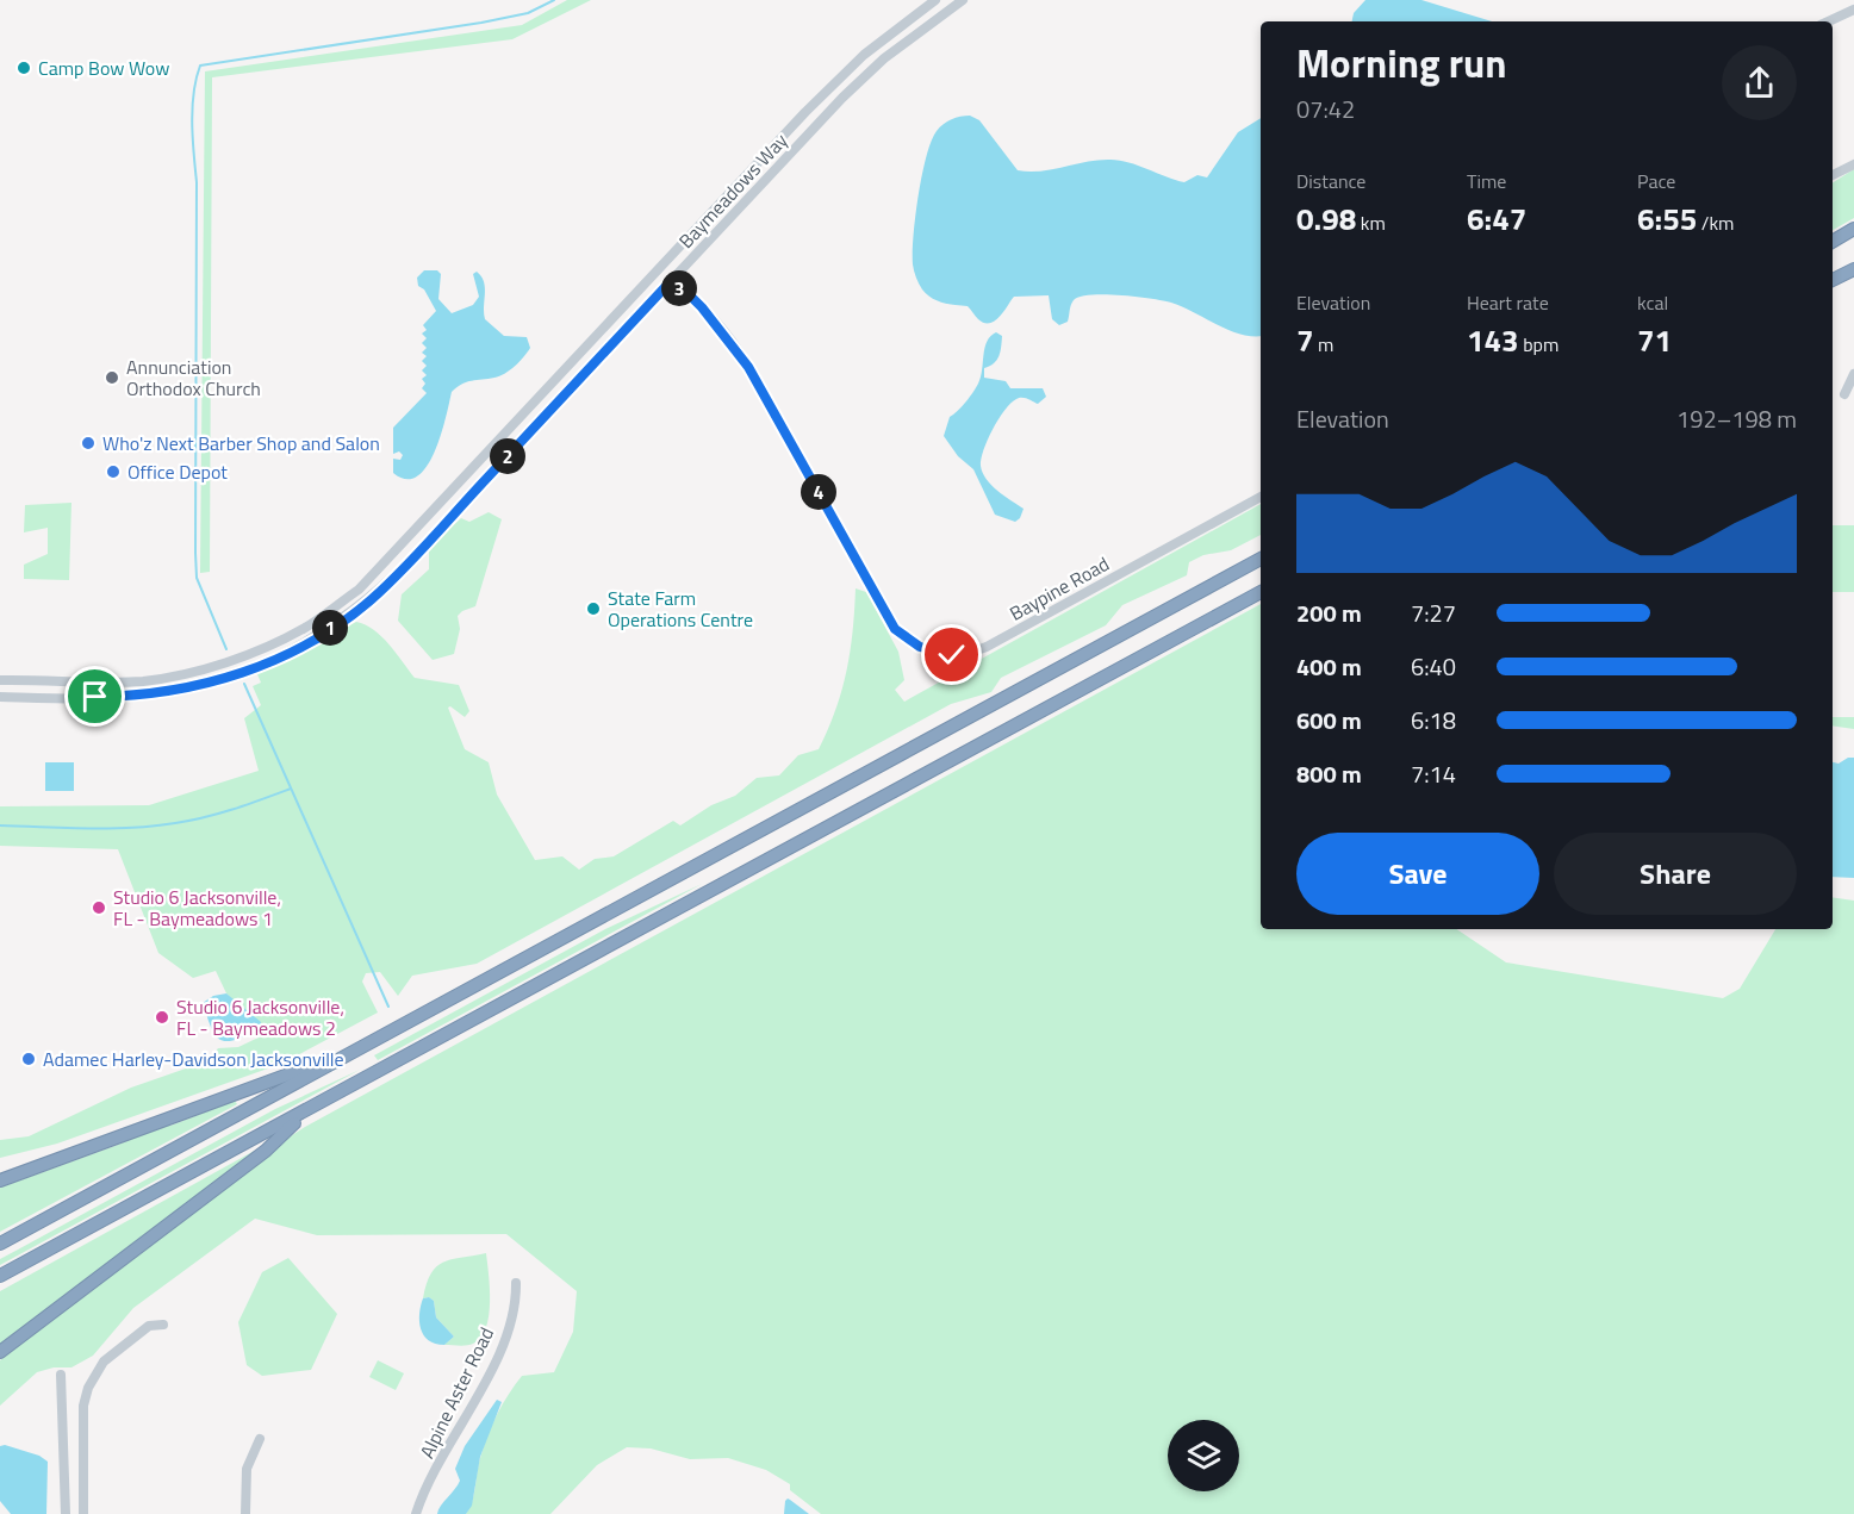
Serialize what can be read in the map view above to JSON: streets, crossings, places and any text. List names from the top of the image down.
{
  "streets": {
    "street": ["Baymeadows Way", "Baypine Road", "Alpine Aster Road"]
  },
  "crossings": [
    ["Baymeadows Way", "Baypine Road"]
  ],
  "places": [
    "Camp Bow Wow",
    "Annunciation Orthodox Church",
    "Who'z Next Barber Shop and Salon",
    "Office Depot",
    "State Farm Operations Centre",
    "Studio 6 Jacksonville, FL - Baymeadows 1",
    "Studio 6 Jacksonville, FL - Baymeadows 2",
    "Adamec Harley-Davidson Jacksonville"
  ],
  "page": {
    "heading": ["Morning run", "07:42"],
    "stats": [
      ["Distance", "0.98 km"],
      ["Time", "6:47"],
      ["Pace", "6:55 /km"],
      ["Elevation", "7 m"],
      ["Heart rate", "143 bpm"],
      ["kcal", "71"]
    ],
    "pins": [
      "3",
      "2",
      "4",
      "1"
    ],
    "chart": ["Elevation", "192–198 m"],
    "list": [
      {
        "name": "200 m",
        "note": "7:27"
      },
      {
        "name": "400 m",
        "note": "6:40"
      },
      {
        "name": "600 m",
        "note": "6:18"
      },
      {
        "name": "800 m",
        "note": "7:14"
      }
    ],
    "buttons": ["Save", "Share"]
  }
}
